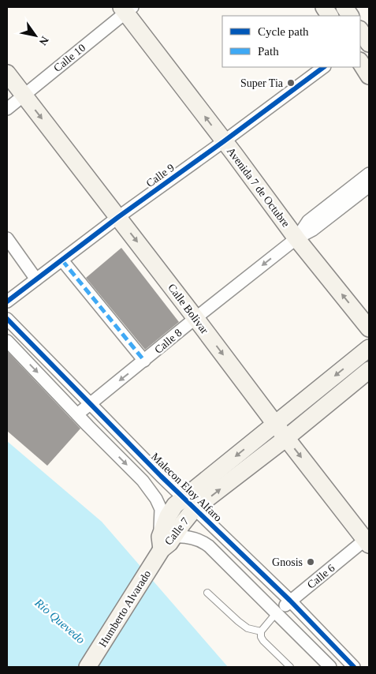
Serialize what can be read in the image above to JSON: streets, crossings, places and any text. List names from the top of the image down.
{
  "streets": {
    "main road": [
      "Avenida 7 de Octubre",
      "Calle Bolivar",
      "Calle 7",
      "Humberto Alvarado"
    ],
    "street": [
      "Calle 10",
      "Calle 9",
      "Calle 8",
      "Malecon Eloy Alfaro",
      "Calle 6"
    ]
  },
  "crossings": [
    ["Calle 10", "Avenida 7 de Octubre"],
    ["Calle 10", "Calle Bolivar"],
    ["Calle 9", "Avenida 7 de Octubre"],
    ["Calle 9", "Calle Bolivar"],
    ["Avenida 7 de Octubre", "Calle 8"],
    ["Calle Bolivar", "Calle 8"],
    ["Calle Bolivar", "Calle 7"],
    ["Calle Bolivar", "Calle 6"],
    ["Calle 8", "Malecon Eloy Alfaro"],
    ["Malecon Eloy Alfaro", "Calle 7"],
    ["Malecon Eloy Alfaro", "Calle 6"],
    ["Calle 7", "Humberto Alvarado"]
  ],
  "one_way": ["Avenida 7 de Octubre", "Calle Bolivar", "Calle 8"],
  "water": ["Río Quevedo"],
  "places": ["Super Tia", "Gnosis"],
  "legend": ["Cycle path", "Path"],
  "north": "bottom right"
}
